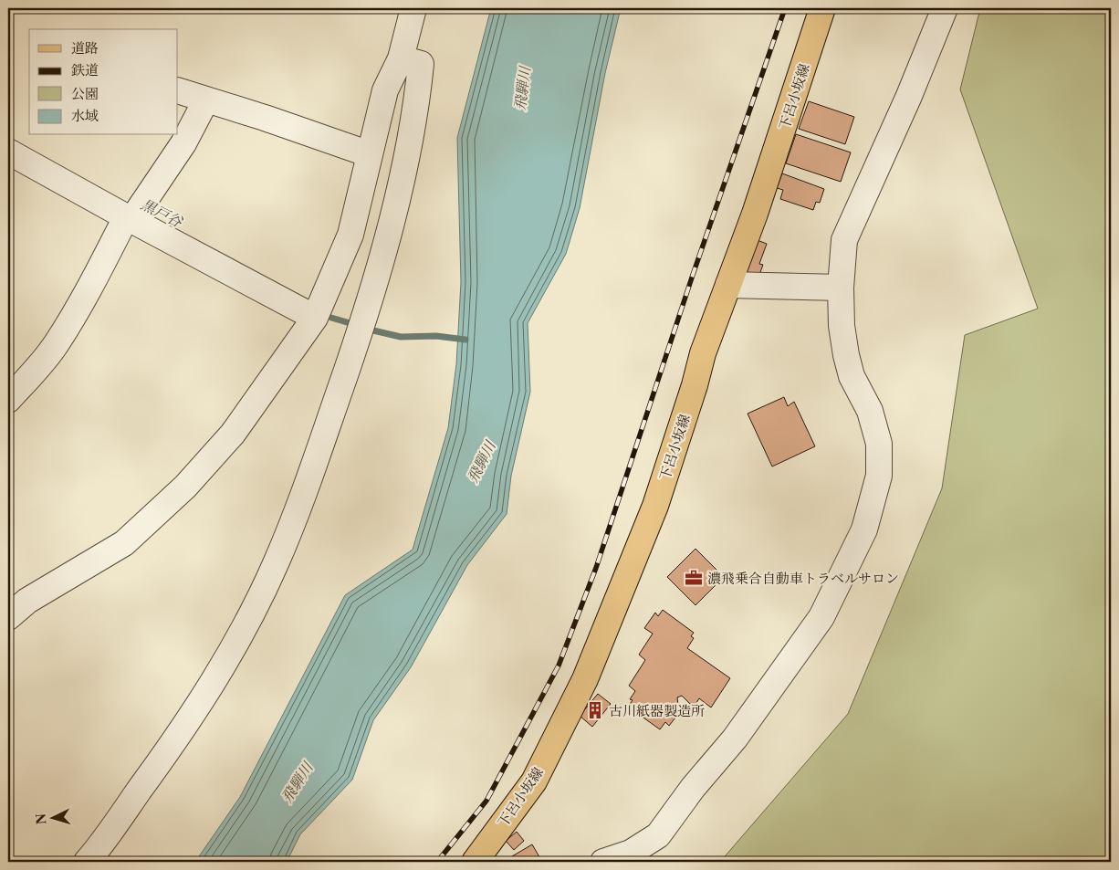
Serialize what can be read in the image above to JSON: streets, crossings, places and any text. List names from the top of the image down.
{
  "streets": {
    "main road": ["下呂小坂線"]
  },
  "water": ["飛騨川", "黒戸谷"],
  "places": {
    "office": ["濃飛乗合自動車トラベルサロン"],
    "building": ["古川紙器製造所"]
  },
  "legend": [
    "道路",
    "鉄道",
    "公園",
    "水域"
  ],
  "north": "left"
}
